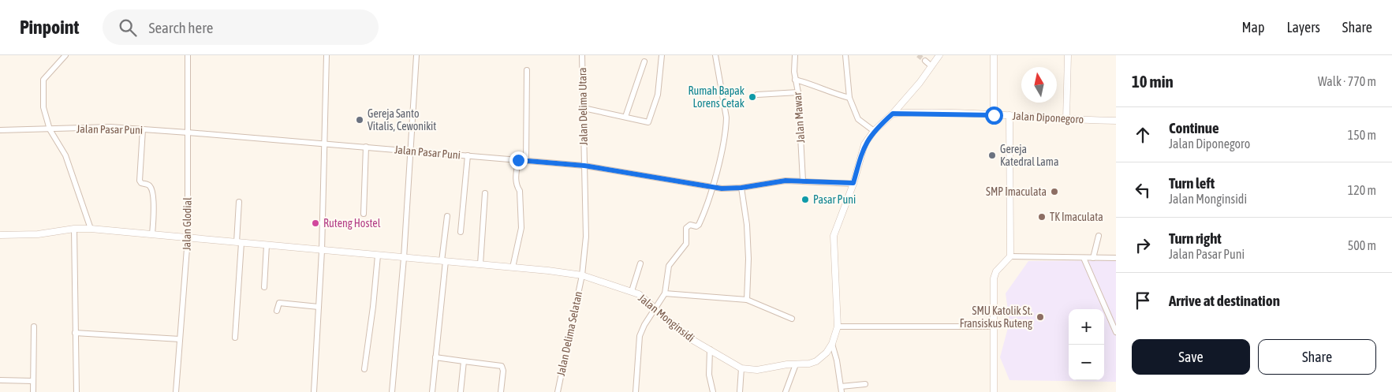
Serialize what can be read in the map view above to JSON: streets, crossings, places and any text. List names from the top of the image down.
{
  "streets": {
    "street": [
      "Jalan Delima Utara",
      "Jalan Mawar",
      "Jalan Diponegoro",
      "Jalan Pasar Puni",
      "Jalan Glodial",
      "Jalan Monginsidi",
      "Jalan Delima Selatan"
    ]
  },
  "crossings": [
    ["Jalan Delima Utara", "Jalan Pasar Puni"],
    ["Jalan Delima Utara", "Jalan Monginsidi"],
    ["Jalan Delima Utara", "Jalan Delima Selatan"],
    ["Jalan Mawar", "Jalan Pasar Puni"],
    ["Jalan Diponegoro", "Jalan Monginsidi"],
    ["Jalan Pasar Puni", "Jalan Glodial"],
    ["Jalan Pasar Puni", "Jalan Monginsidi"],
    ["Jalan Glodial", "Jalan Monginsidi"],
    ["Jalan Monginsidi", "Jalan Delima Selatan"]
  ],
  "places": [
    "Rumah Bapak Lorens Cetak",
    "Gereja Santo Vitalis, Cewonikit",
    "Gereja Katedral Lama",
    "SMP Imaculata",
    "Pasar Puni",
    "TK Imaculata",
    "Ruteng Hostel",
    "SMU Katolik St. Fransiskus Ruteng"
  ],
  "north": "top",
  "page": {
    "header": "Pinpoint",
    "search": "Search here",
    "nav": ["Map", "Layers", "Share"],
    "heading": ["10 min", "Walk · 770 m"],
    "list": [
      ["Continue", "Jalan Diponegoro", "150 m"],
      ["Turn left", "Jalan Monginsidi", "120 m"],
      ["Turn right", "Jalan Pasar Puni", "500 m"],
      "Arrive at destination"
    ],
    "map_buttons": ["+", "−"],
    "buttons": ["Save", "Share"]
  }
}
